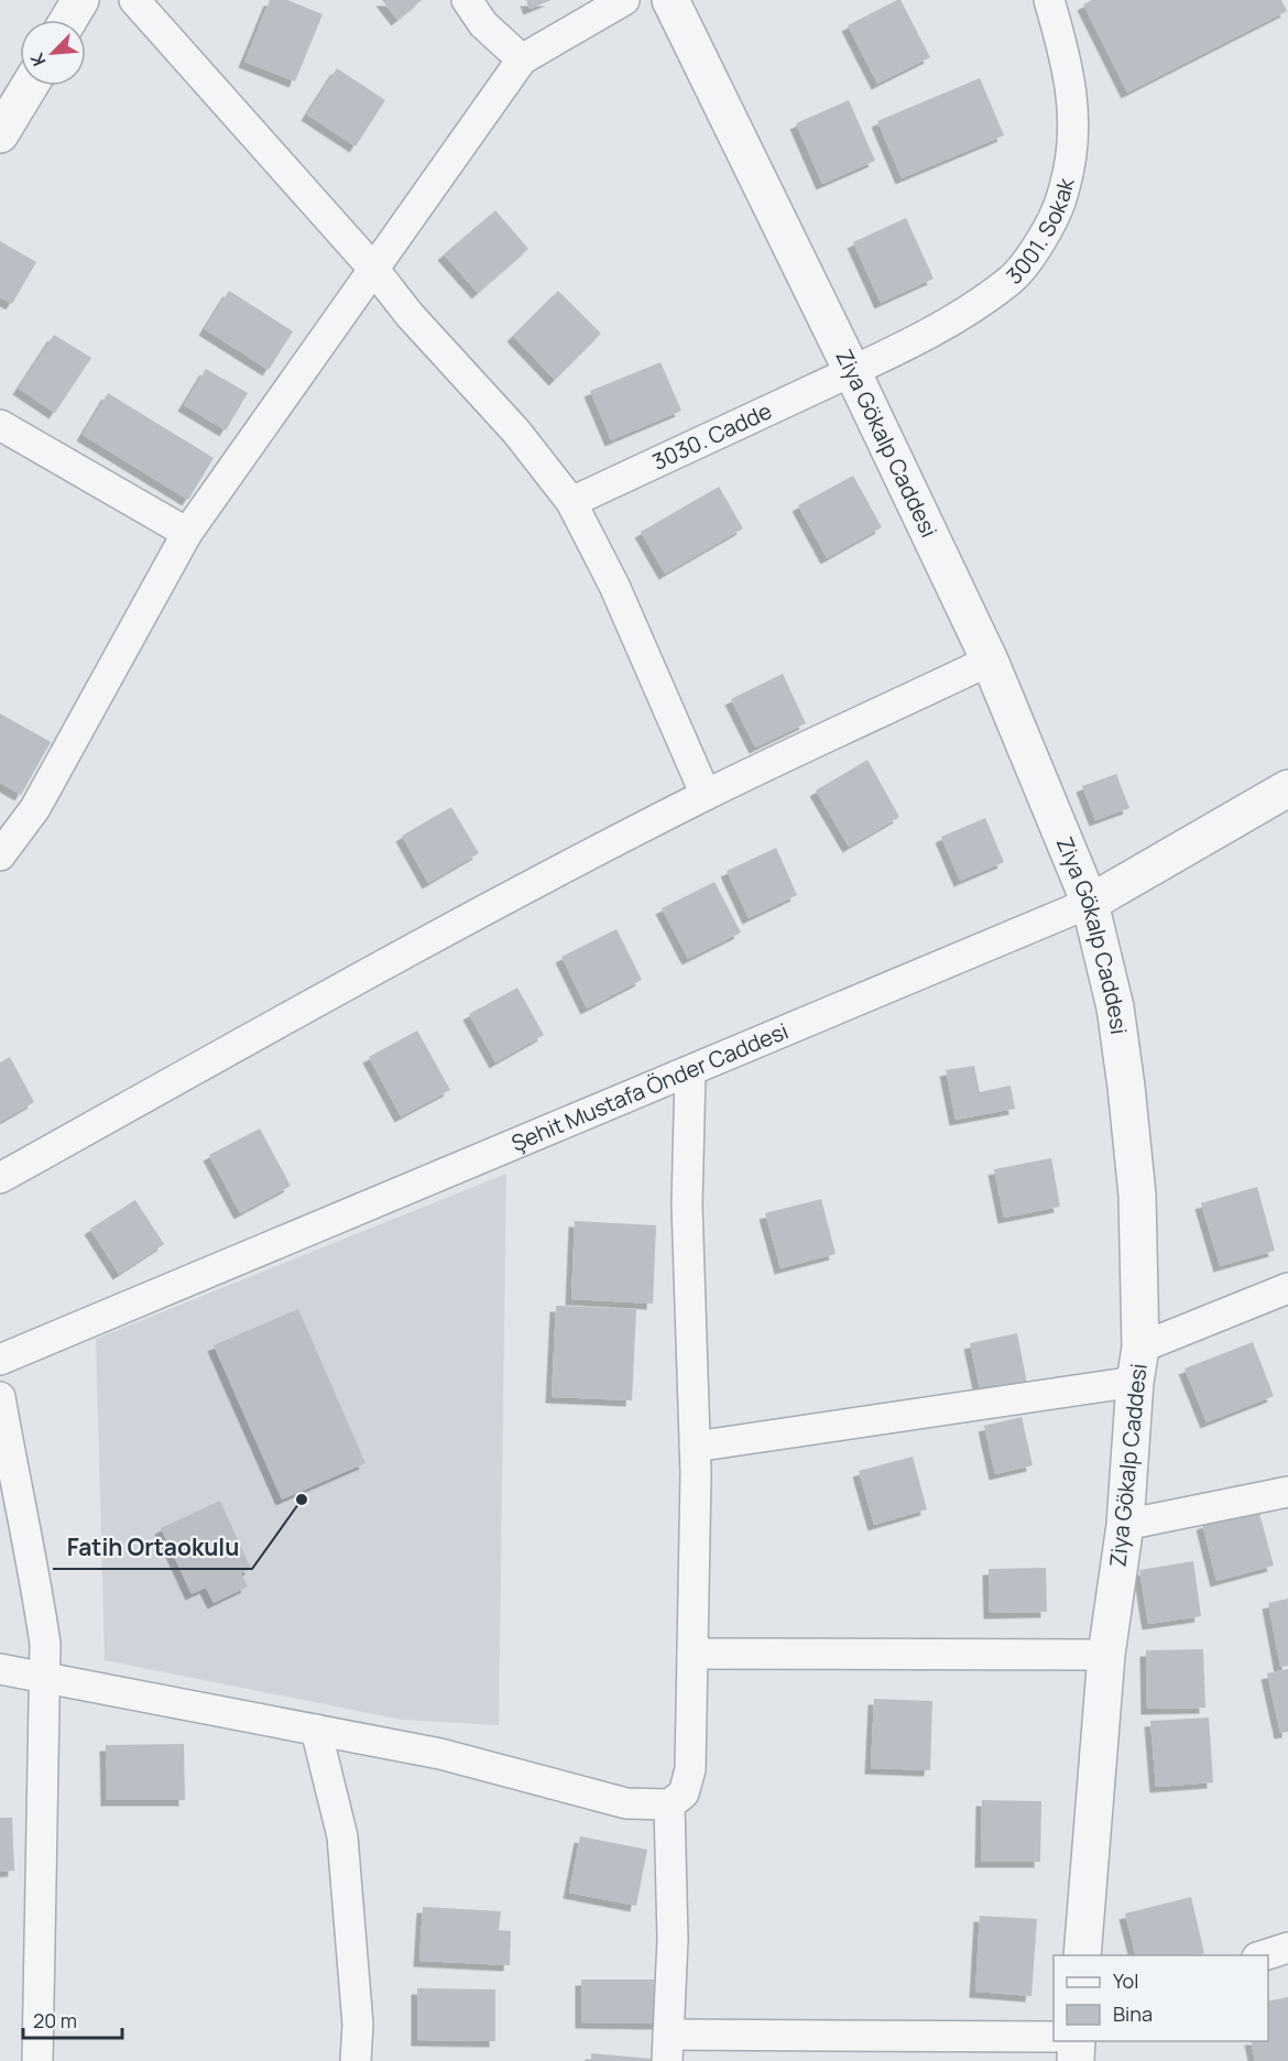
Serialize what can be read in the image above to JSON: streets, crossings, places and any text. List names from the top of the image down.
{
  "streets": {
    "street": [
      "3001. Sokak",
      "3030. Cadde",
      "Ziya Gökalp Caddesi",
      "Şehit Mustafa Önder Caddesi"
    ]
  },
  "crossings": [
    ["3001. Sokak", "3030. Cadde"],
    ["3001. Sokak", "Ziya Gökalp Caddesi"],
    ["3030. Cadde", "Ziya Gökalp Caddesi"],
    ["Ziya Gökalp Caddesi", "Şehit Mustafa Önder Caddesi"]
  ],
  "places": ["Fatih Ortaokulu"],
  "legend": ["Yol", "Bina"],
  "scale_bar": "20 m",
  "north": "bottom left"
}
